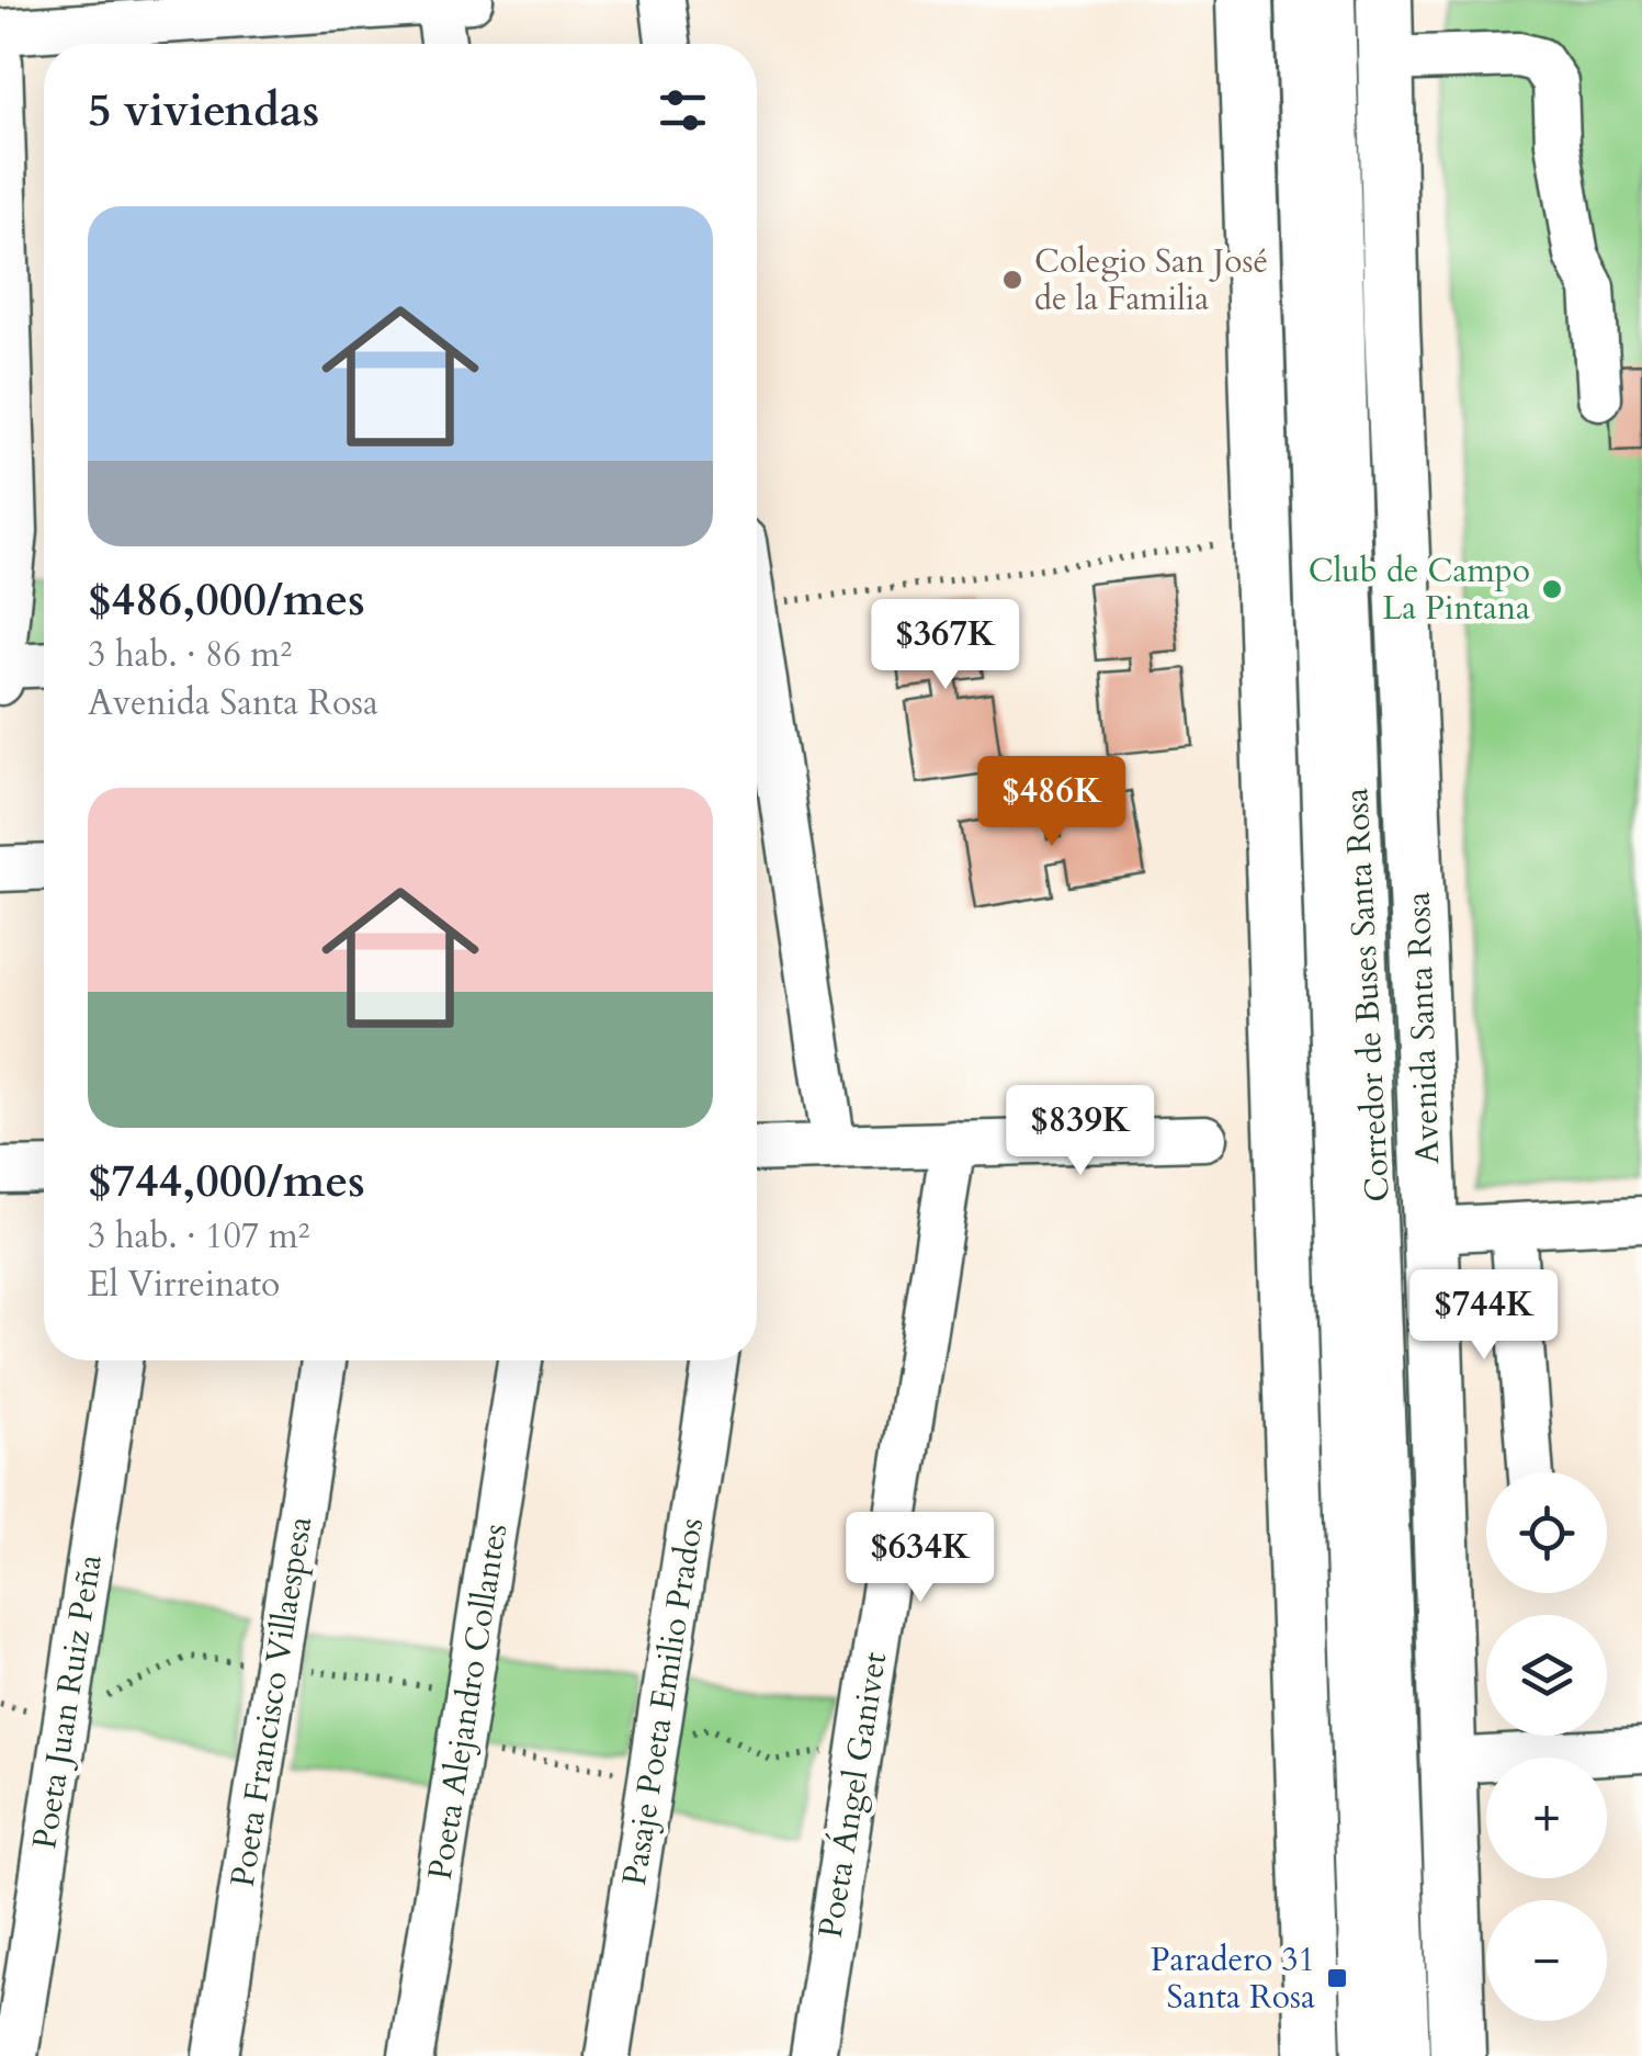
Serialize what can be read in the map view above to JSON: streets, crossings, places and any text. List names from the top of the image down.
{
  "streets": {
    "main road": ["Avenida Santa Rosa"],
    "street": [
      "Corredor de Buses Santa Rosa",
      "Poeta Juan Ruiz Peña",
      "Poeta Francisco Villaespesa",
      "Poeta Alejandro Collantes",
      "Pasaje Poeta Emilio Prados",
      "Poeta Ángel Ganivet"
    ]
  },
  "places": {
    "other": ["Colegio San José de la Familia", "Club de Campo La Pintana"],
    "transit": ["Paradero 31 Santa Rosa"]
  },
  "page": {
    "heading": "5 viviendas",
    "list": [
      {
        "name": "$486,000/mes",
        "note": "3 hab. · 86 m² · Avenida Santa Rosa"
      },
      {
        "name": "$744,000/mes",
        "note": "3 hab. · 107 m² · El Virreinato"
      }
    ],
    "price": [
      "$367K",
      "$486K",
      "$839K",
      "$744K",
      "$634K"
    ],
    "map_buttons": ["+", "−"]
  }
}
